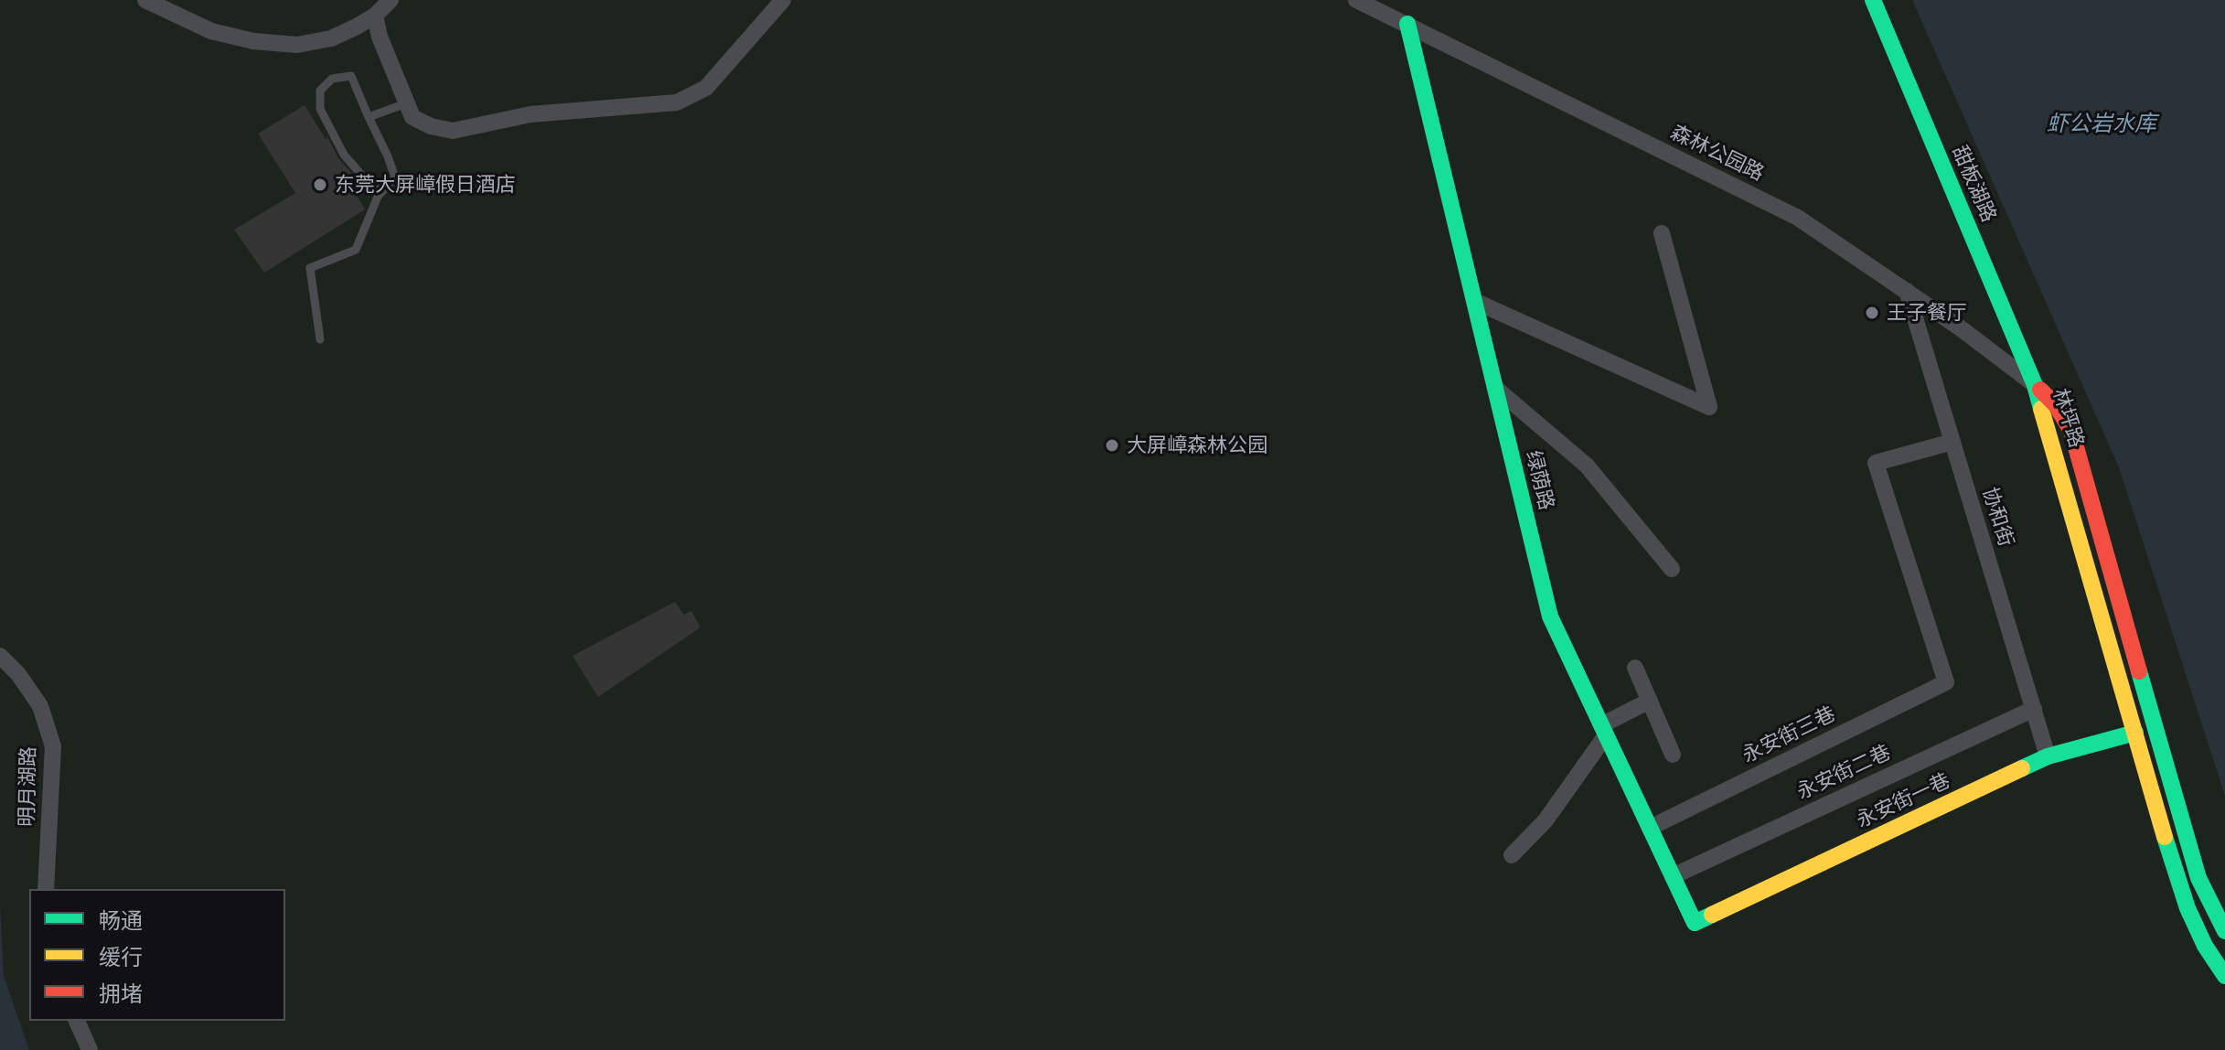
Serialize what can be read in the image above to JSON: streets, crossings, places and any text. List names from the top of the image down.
{
  "streets": {
    "street": [
      "森林公园路",
      "甜板湖路",
      "林坪路",
      "绿荫路",
      "协和街",
      "永安街三巷",
      "永安街二巷",
      "明月湖路",
      "永安街一巷"
    ]
  },
  "crossings": [
    ["森林公园路", "甜板湖路"],
    ["森林公园路", "林坪路"],
    ["森林公园路", "绿荫路"],
    ["森林公园路", "协和街"],
    ["甜板湖路", "林坪路"],
    ["林坪路", "永安街一巷"],
    ["绿荫路", "永安街三巷"],
    ["绿荫路", "永安街二巷"],
    ["绿荫路", "永安街一巷"],
    ["协和街", "永安街三巷"],
    ["协和街", "永安街二巷"],
    ["协和街", "永安街一巷"]
  ],
  "water": ["虾公岩水库"],
  "places": ["东莞大屏嶂假日酒店", "王子餐厅", "大屏嶂森林公园"],
  "legend": ["畅通", "缓行", "拥堵"]
}
